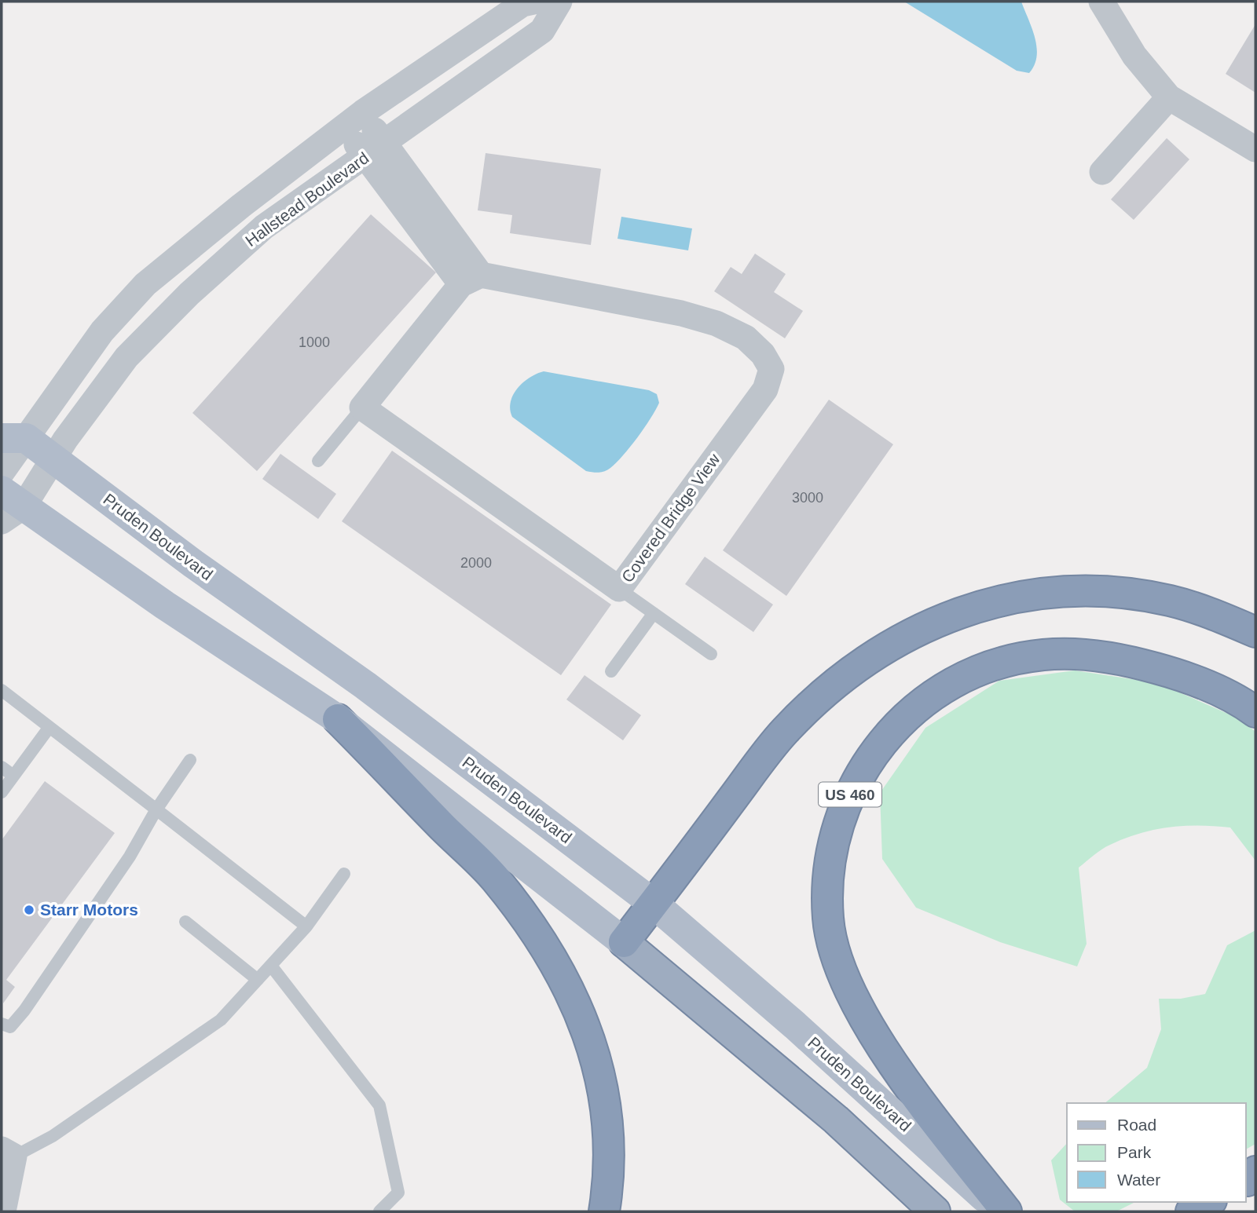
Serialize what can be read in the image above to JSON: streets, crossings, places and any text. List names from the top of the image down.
{
  "streets": {
    "highway": ["US 460"],
    "main road": ["Pruden Boulevard"],
    "street": ["Hallstead Boulevard", "Covered Bridge View"]
  },
  "crossings": [
    ["Hallstead Boulevard", "Pruden Boulevard"]
  ],
  "places": ["Starr Motors"],
  "house_numbers": ["1000", "3000", "2000"],
  "legend": ["Road", "Park", "Water"]
}
